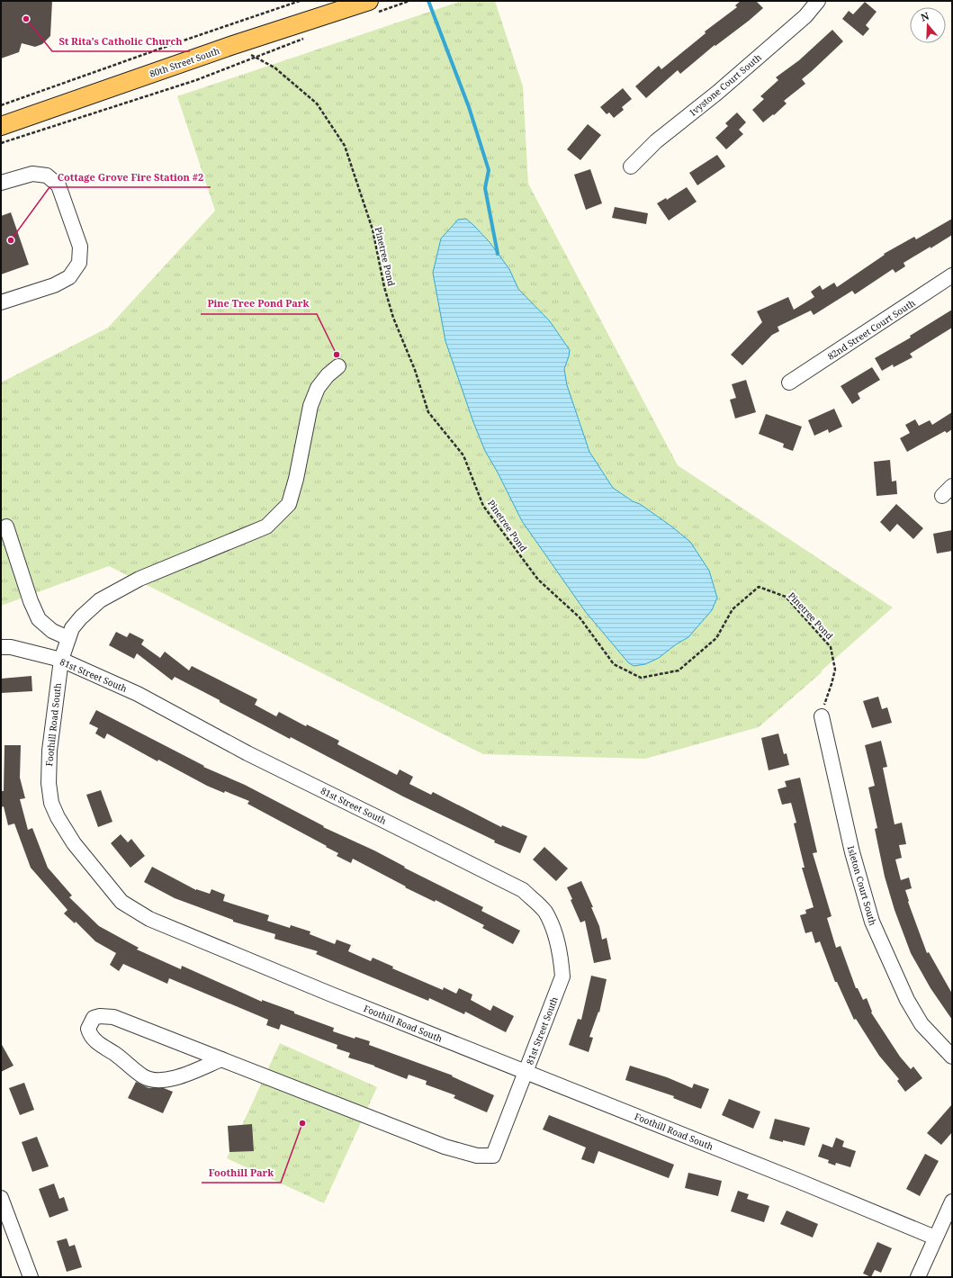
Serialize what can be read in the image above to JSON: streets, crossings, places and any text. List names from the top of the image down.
{
  "streets": {
    "main road": ["80th Street South"],
    "street": [
      "Ivystone Court South",
      "82nd Street Court South",
      "81st Street South",
      "Foothill Road South",
      "Isleton Court South"
    ],
    "path": ["Pinetree Pond"]
  },
  "crossings": [
    ["80th Street South", "Pinetree Pond"],
    ["Pinetree Pond", "Isleton Court South"],
    ["81st Street South", "Foothill Road South"]
  ],
  "places": [
    "St Rita's Catholic Church",
    "Cottage Grove Fire Station #2",
    "Pine Tree Pond Park",
    "Foothill Park"
  ],
  "north": "top"
}
